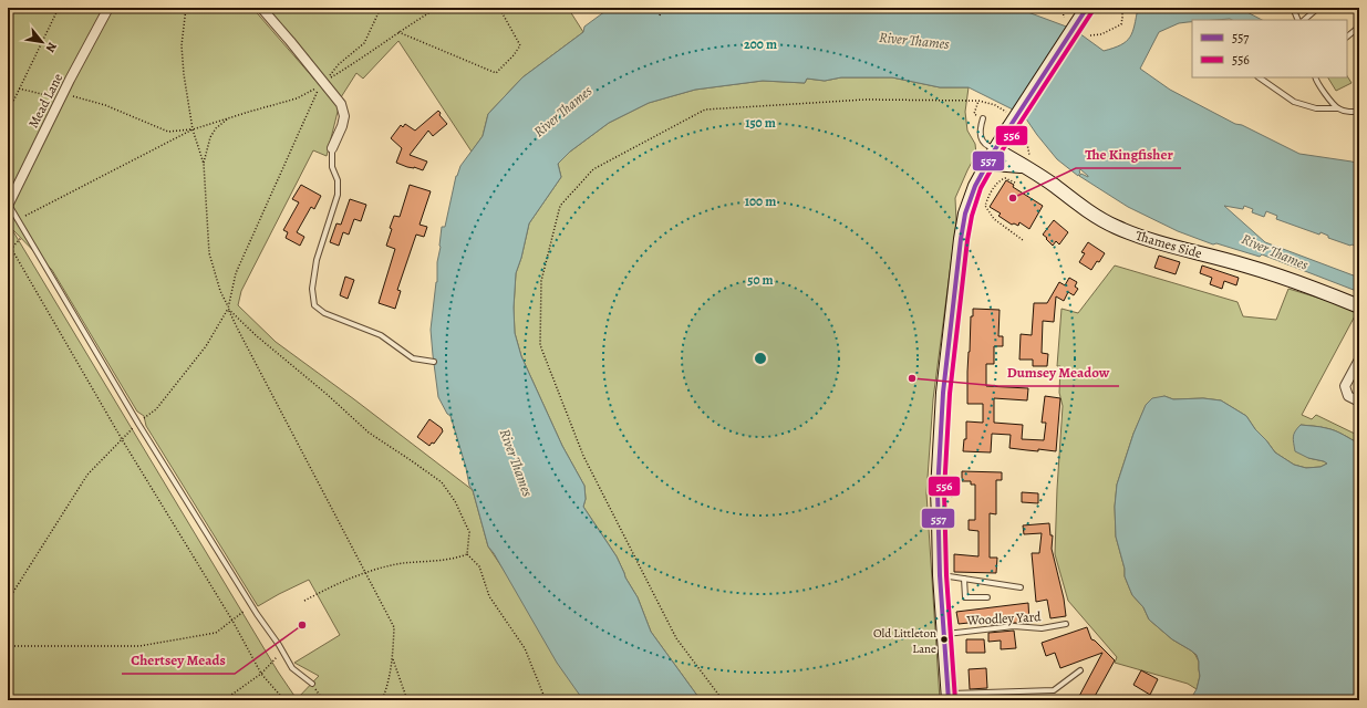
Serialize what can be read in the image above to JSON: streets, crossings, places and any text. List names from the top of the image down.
{
  "streets": {
    "main road": ["Thames Side"],
    "street": ["Mead Lane"],
    "lane": ["Woodley Yard"]
  },
  "water": ["River Thames"],
  "places": [
    "The Kingfisher",
    "Dumsey Meadow",
    "Chertsey Meads",
    "Old Littleton Lane"
  ],
  "lines": ["transit line 557", "transit line 556"],
  "legend": ["557", "556"],
  "north": "bottom right",
  "rings": [
    "200 m",
    "150 m",
    "100 m",
    "50 m"
  ]
}
